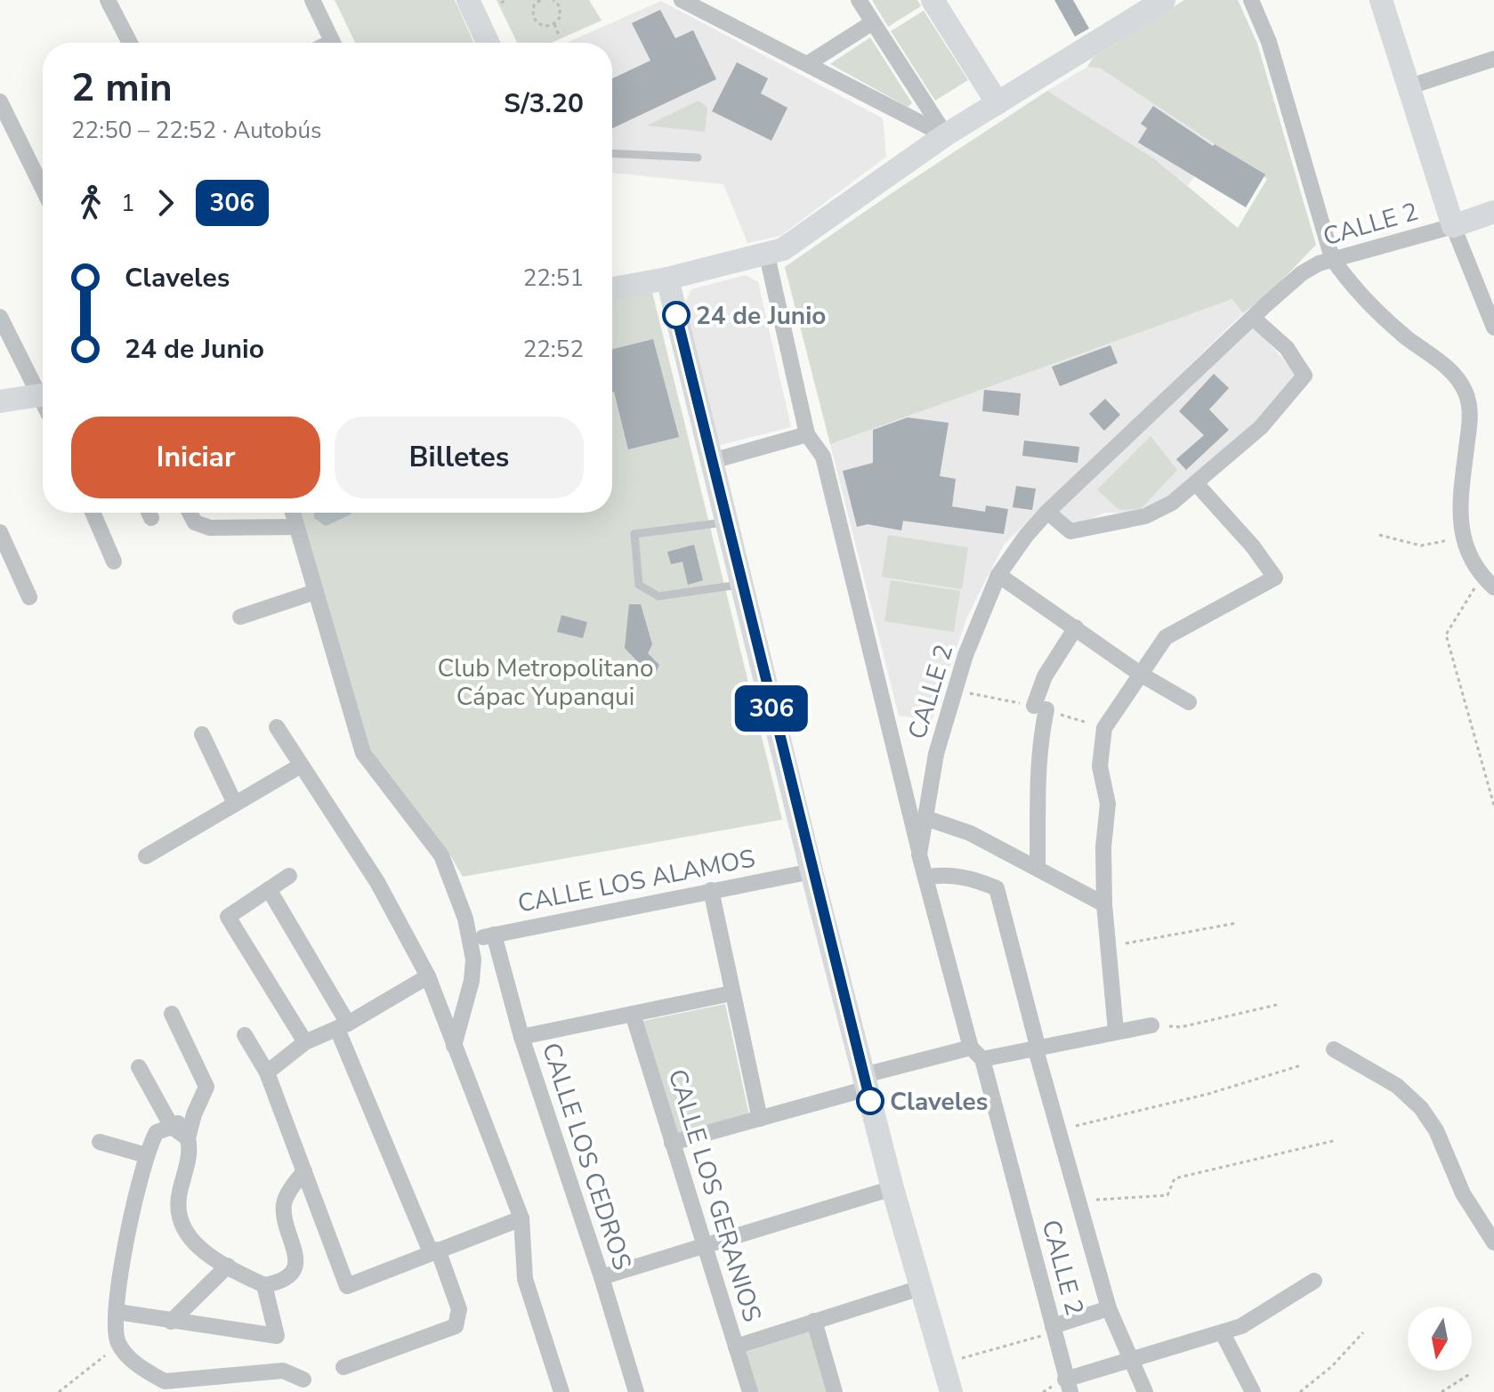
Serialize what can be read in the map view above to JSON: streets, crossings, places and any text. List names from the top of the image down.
{
  "streets": {
    "street": [
      "CALLE 2",
      "CALLE LOS ALAMOS",
      "CALLE LOS CEDROS",
      "CALLE LOS GERANIOS"
    ]
  },
  "crossings": [
    ["CALLE LOS ALAMOS", "CALLE LOS CEDROS"]
  ],
  "parks": ["Club Metropolitano Cápac Yupanqui"],
  "places": ["24 de Junio", "Claveles"],
  "lines": ["bus line 306"],
  "north": "bottom",
  "page": {
    "on_map": "306",
    "heading": ["2 min", "22:50 – 22:52 · Autobús", "S/3.20"],
    "legs": ["1", "306"],
    "list": [
      {
        "name": "Claveles",
        "value": "22:51"
      },
      {
        "name": "24 de Junio",
        "value": "22:52"
      }
    ],
    "buttons": ["Iniciar", "Billetes"]
  }
}
